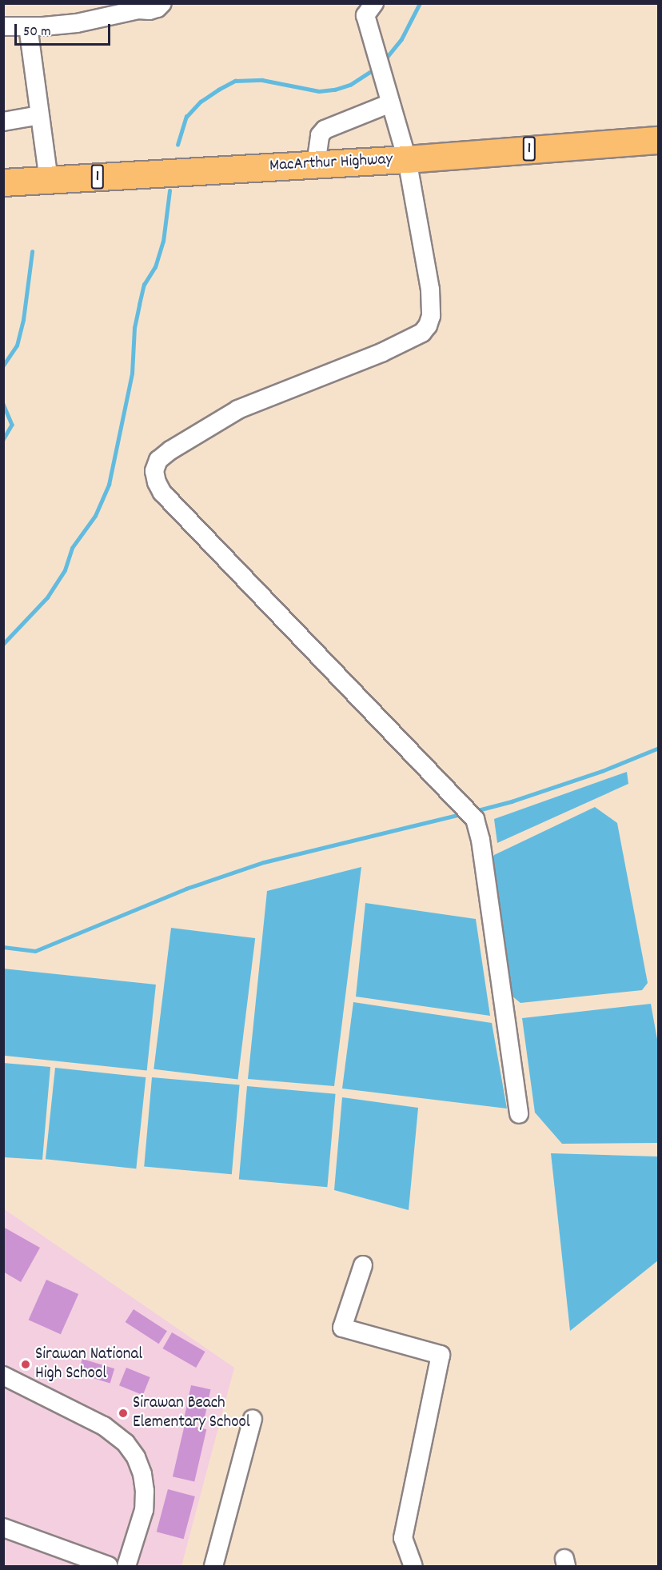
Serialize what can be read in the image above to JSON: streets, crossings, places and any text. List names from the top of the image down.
{
  "streets": {
    "highway": ["1", "MacArthur Highway"]
  },
  "places": ["Sirawan National High School", "Sirawan Beach Elementary School"],
  "scale_bar": "50 m"
}
